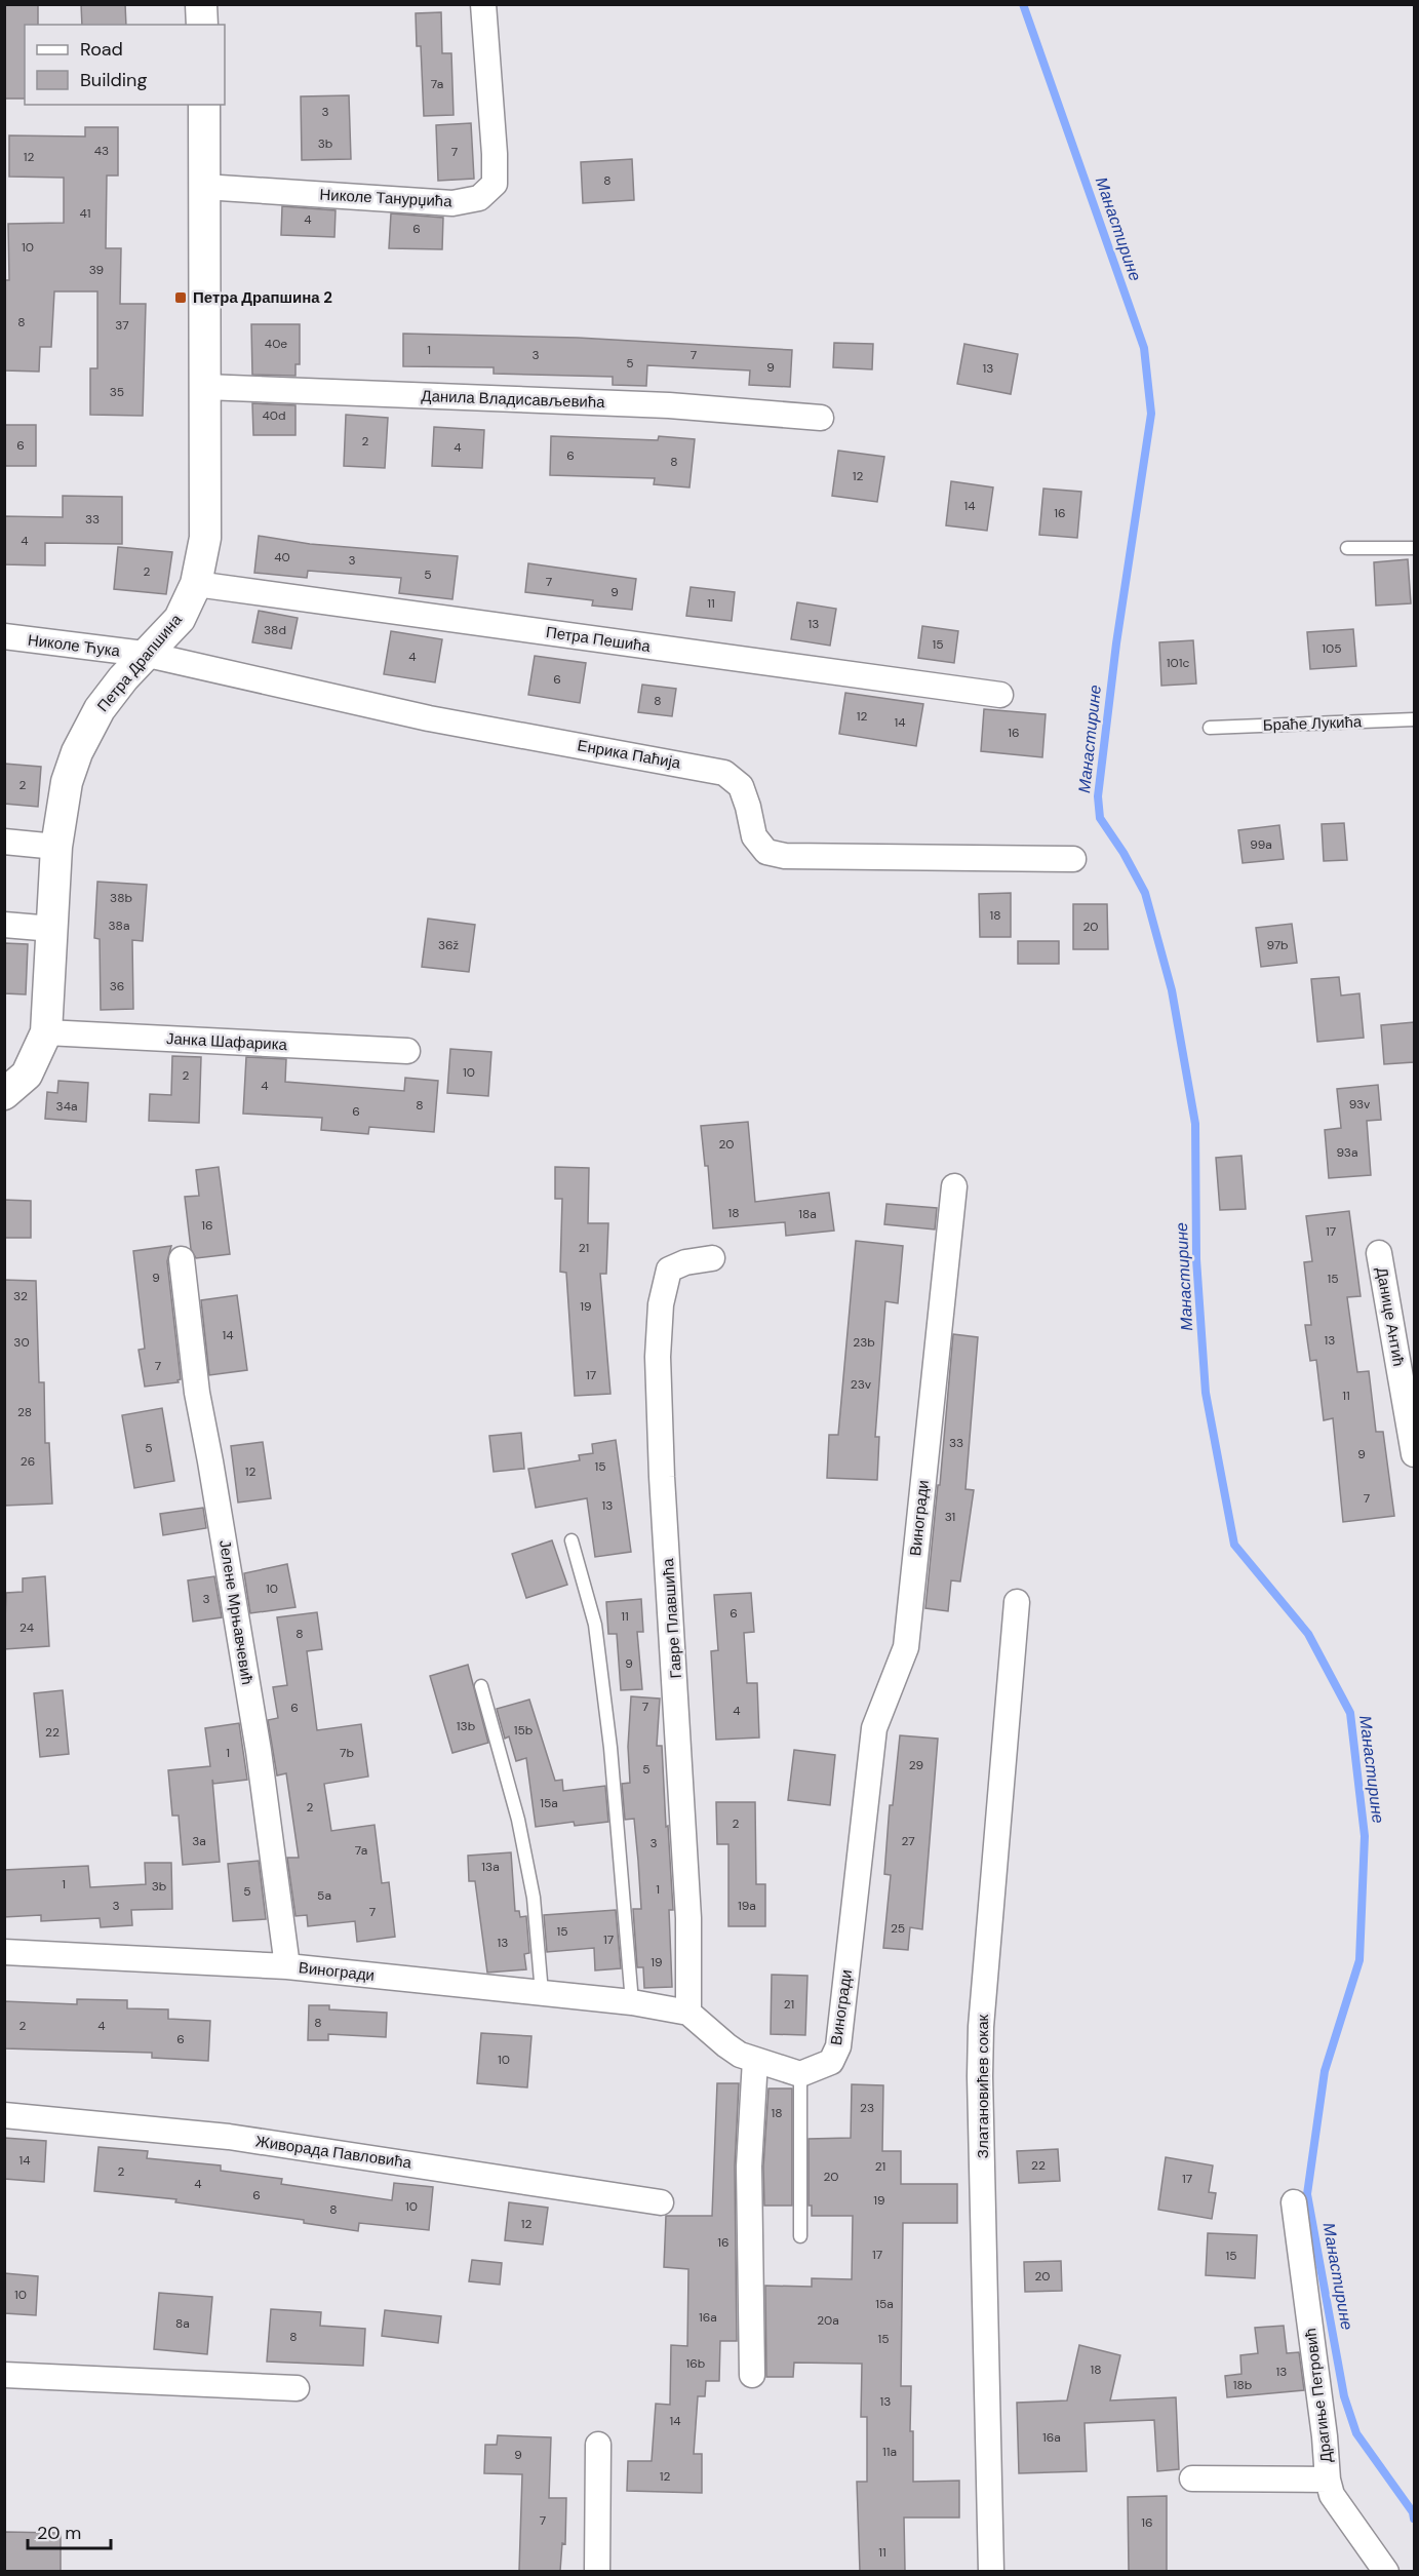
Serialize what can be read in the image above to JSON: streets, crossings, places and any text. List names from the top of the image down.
{
  "streets": {
    "street": [
      "Николе Танурџића",
      "Данила Владисављевића",
      "Петра Пешића",
      "Николе Ћука",
      "Петра Драпшина",
      "Енрика Паћија",
      "Јанка Шафарика",
      "Данице Антић",
      "Виногради",
      "Јелене Мрњавчевић",
      "Гавре Плавшића",
      "Златановићев сокак",
      "Живорада Павловића",
      "Драгиње Петровић"
    ],
    "lane": ["Браће Лукића"]
  },
  "crossings": [
    ["Николе Танурџића", "Петра Драпшина"],
    ["Данила Владисављевића", "Петра Драпшина"],
    ["Петра Пешића", "Петра Драпшина"],
    ["Николе Ћука", "Петра Драпшина"],
    ["Николе Ћука", "Енрика Паћија"],
    ["Петра Драпшина", "Енрика Паћија"],
    ["Петра Драпшина", "Јанка Шафарика"],
    ["Виногради", "Јелене Мрњавчевић"],
    ["Виногради", "Гавре Плавшића"]
  ],
  "water": ["Манастирине"],
  "places": {
    "transit": ["Петра Драпшина 2"]
  },
  "house_numbers": [
    "7a",
    "3",
    "3b",
    "43",
    "7",
    "12",
    "8",
    "41",
    "4",
    "6",
    "10",
    "39",
    "8",
    "37",
    "40e",
    "1",
    "3",
    "7",
    "5",
    "9",
    "13",
    "35",
    "40d",
    "2",
    "6",
    "4",
    "6",
    "8",
    "12",
    "14",
    "16",
    "33",
    "4",
    "40",
    "3",
    "2",
    "5",
    "7",
    "9",
    "11",
    "13",
    "38d",
    "15",
    "105",
    "4",
    "101c",
    "6",
    "8",
    "12",
    "14",
    "16",
    "2",
    "99a",
    "38b",
    "18",
    "38a",
    "20",
    "36ž",
    "97b",
    "36",
    "10",
    "2",
    "4",
    "93v",
    "8",
    "34a",
    "6",
    "20",
    "93a",
    "18",
    "18a",
    "16",
    "17",
    "21",
    "9",
    "15",
    "32",
    "19",
    "14",
    "13",
    "30",
    "23b",
    "7",
    "17",
    "23v",
    "11",
    "28",
    "33",
    "5",
    "9",
    "26",
    "15",
    "12",
    "7",
    "13",
    "31",
    "10",
    "3",
    "6",
    "11",
    "24",
    "8",
    "9",
    "7",
    "6",
    "4",
    "13b",
    "15b",
    "22",
    "1",
    "7b",
    "29",
    "5",
    "15a",
    "2",
    "2",
    "3a",
    "27",
    "3",
    "7a",
    "13a",
    "1",
    "3b",
    "1",
    "5",
    "5a",
    "3",
    "19a",
    "7",
    "25",
    "15",
    "17",
    "13",
    "19",
    "21",
    "8",
    "2",
    "4",
    "6",
    "10",
    "23",
    "18",
    "14",
    "22",
    "21",
    "2",
    "20",
    "17",
    "4",
    "6",
    "19",
    "10",
    "8",
    "12",
    "16",
    "17",
    "15",
    "20",
    "10",
    "15a",
    "16a",
    "20a",
    "8a",
    "8",
    "15",
    "16b",
    "18",
    "13",
    "18b",
    "13",
    "14",
    "16a",
    "11a",
    "9",
    "12",
    "7",
    "16",
    "11"
  ],
  "legend": ["Road", "Building"],
  "scale_bar": "20 m"
}
